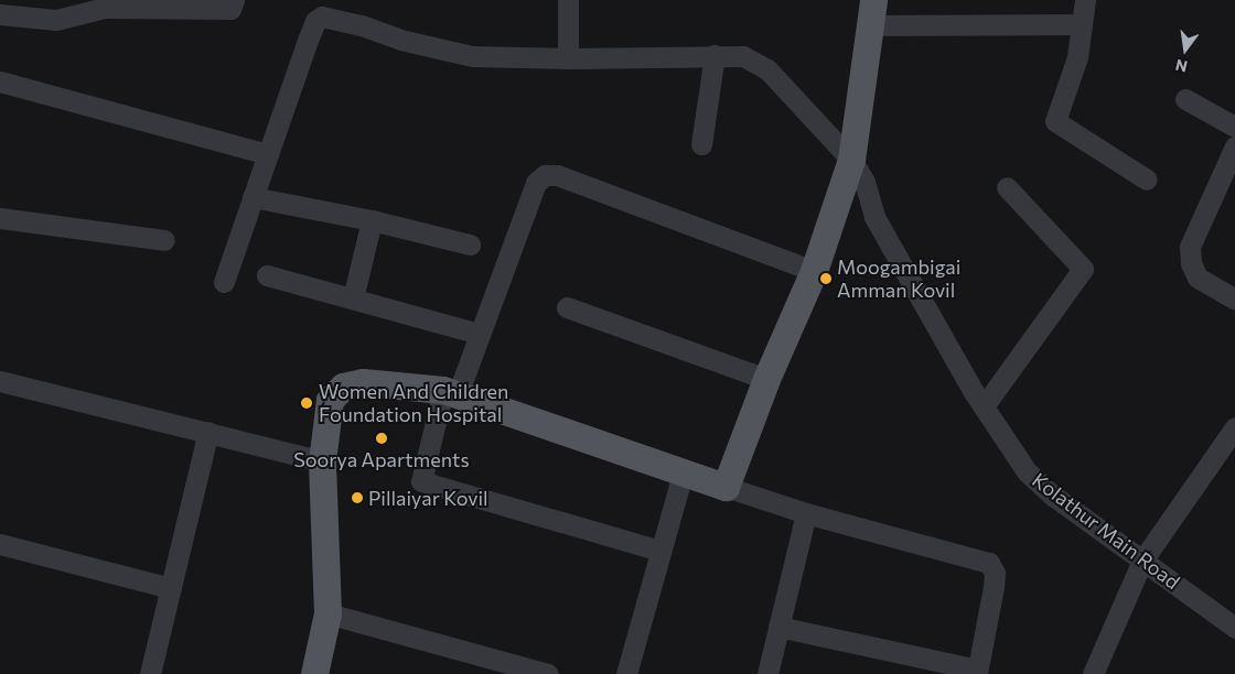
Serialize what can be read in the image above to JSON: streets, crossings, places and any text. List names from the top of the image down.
{
  "streets": {
    "street": ["Kolathur Main Road"]
  },
  "places": [
    "Moogambigai Amman Kovil",
    "Women And Children Foundation Hospital",
    "Soorya Apartments",
    "Pillaiyar Kovil"
  ],
  "north": "bottom"
}
